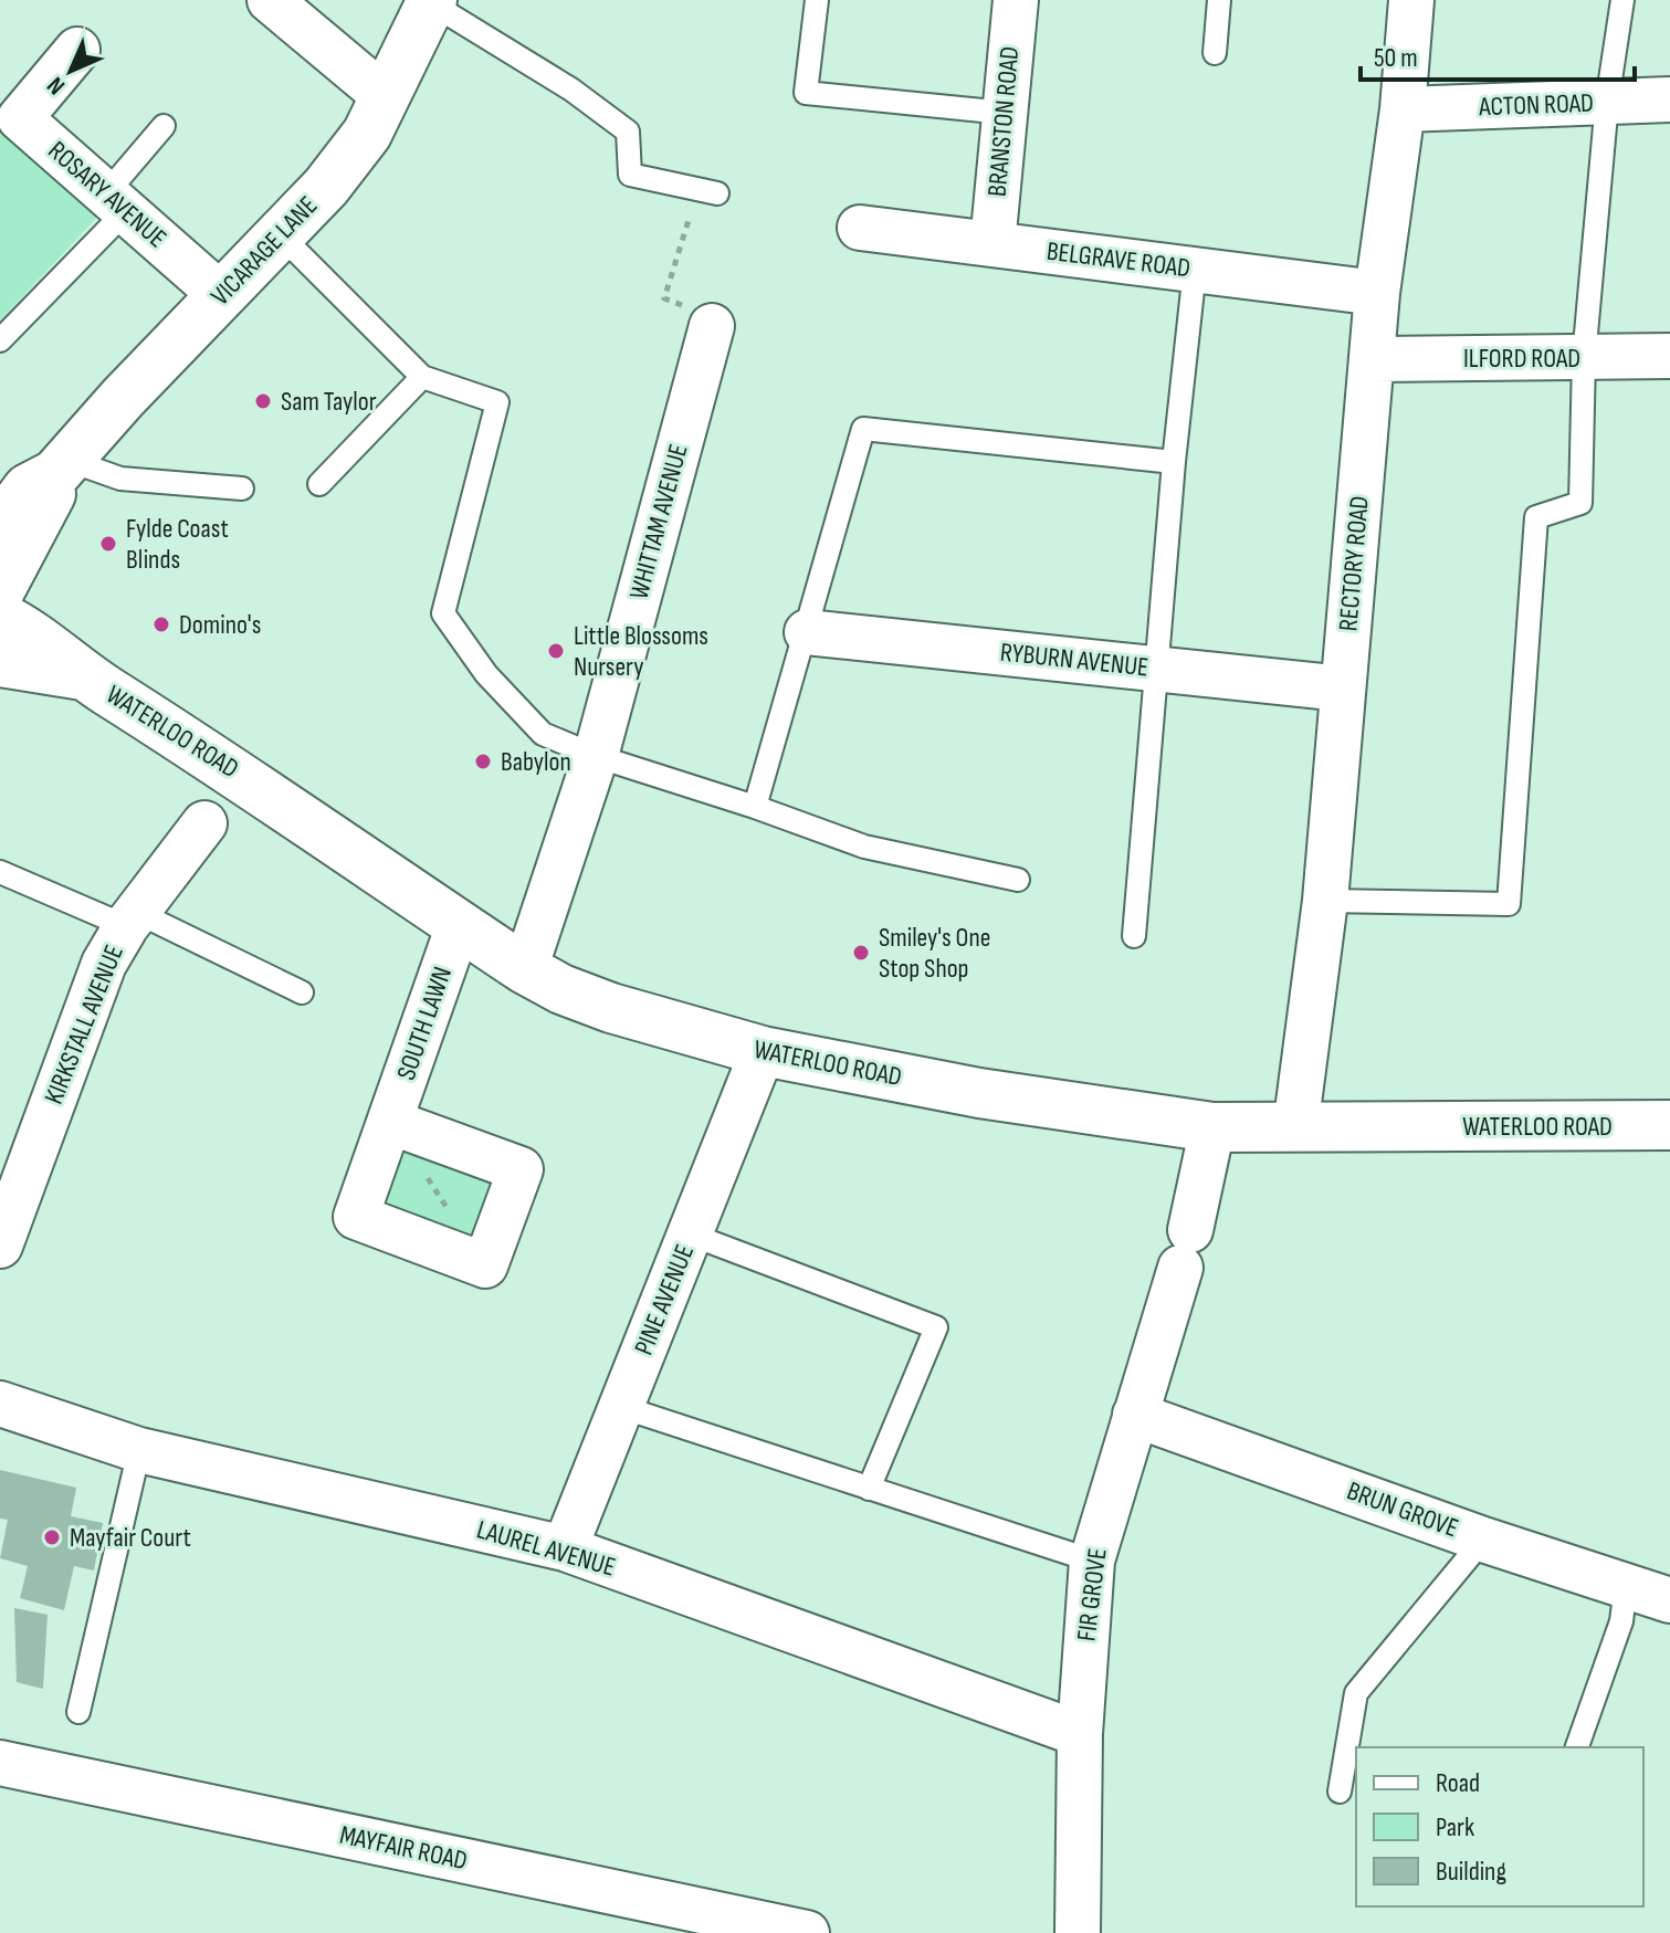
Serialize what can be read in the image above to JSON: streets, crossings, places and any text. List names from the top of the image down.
{
  "streets": {
    "main road": ["VICARAGE LANE", "WATERLOO ROAD"],
    "street": [
      "ACTON ROAD",
      "BRANSTON ROAD",
      "ROSARY AVENUE",
      "BELGRAVE ROAD",
      "ILFORD ROAD",
      "WHITTAM AVENUE",
      "RECTORY ROAD",
      "RYBURN AVENUE",
      "SOUTH LAWN",
      "KIRKSTALL AVENUE",
      "PINE AVENUE",
      "BRUN GROVE",
      "LAUREL AVENUE",
      "FIR GROVE",
      "MAYFAIR ROAD"
    ]
  },
  "crossings": [
    ["ACTON ROAD", "RECTORY ROAD"],
    ["BRANSTON ROAD", "BELGRAVE ROAD"],
    ["ROSARY AVENUE", "VICARAGE LANE"],
    ["BELGRAVE ROAD", "RECTORY ROAD"],
    ["ILFORD ROAD", "RECTORY ROAD"],
    ["WHITTAM AVENUE", "WATERLOO ROAD"],
    ["RECTORY ROAD", "RYBURN AVENUE"],
    ["RECTORY ROAD", "WATERLOO ROAD"],
    ["WATERLOO ROAD", "SOUTH LAWN"],
    ["WATERLOO ROAD", "PINE AVENUE"],
    ["WATERLOO ROAD", "FIR GROVE"],
    ["PINE AVENUE", "LAUREL AVENUE"],
    ["BRUN GROVE", "FIR GROVE"],
    ["LAUREL AVENUE", "FIR GROVE"]
  ],
  "places": [
    "Sam Taylor",
    "Fylde Coast Blinds",
    "Domino's",
    "Little Blossoms Nursery",
    "Babylon",
    "Smiley's One Stop Shop",
    "Mayfair Court"
  ],
  "legend": ["Road", "Park", "Building"],
  "scale_bar": "50 m",
  "north": "bottom left"
}
